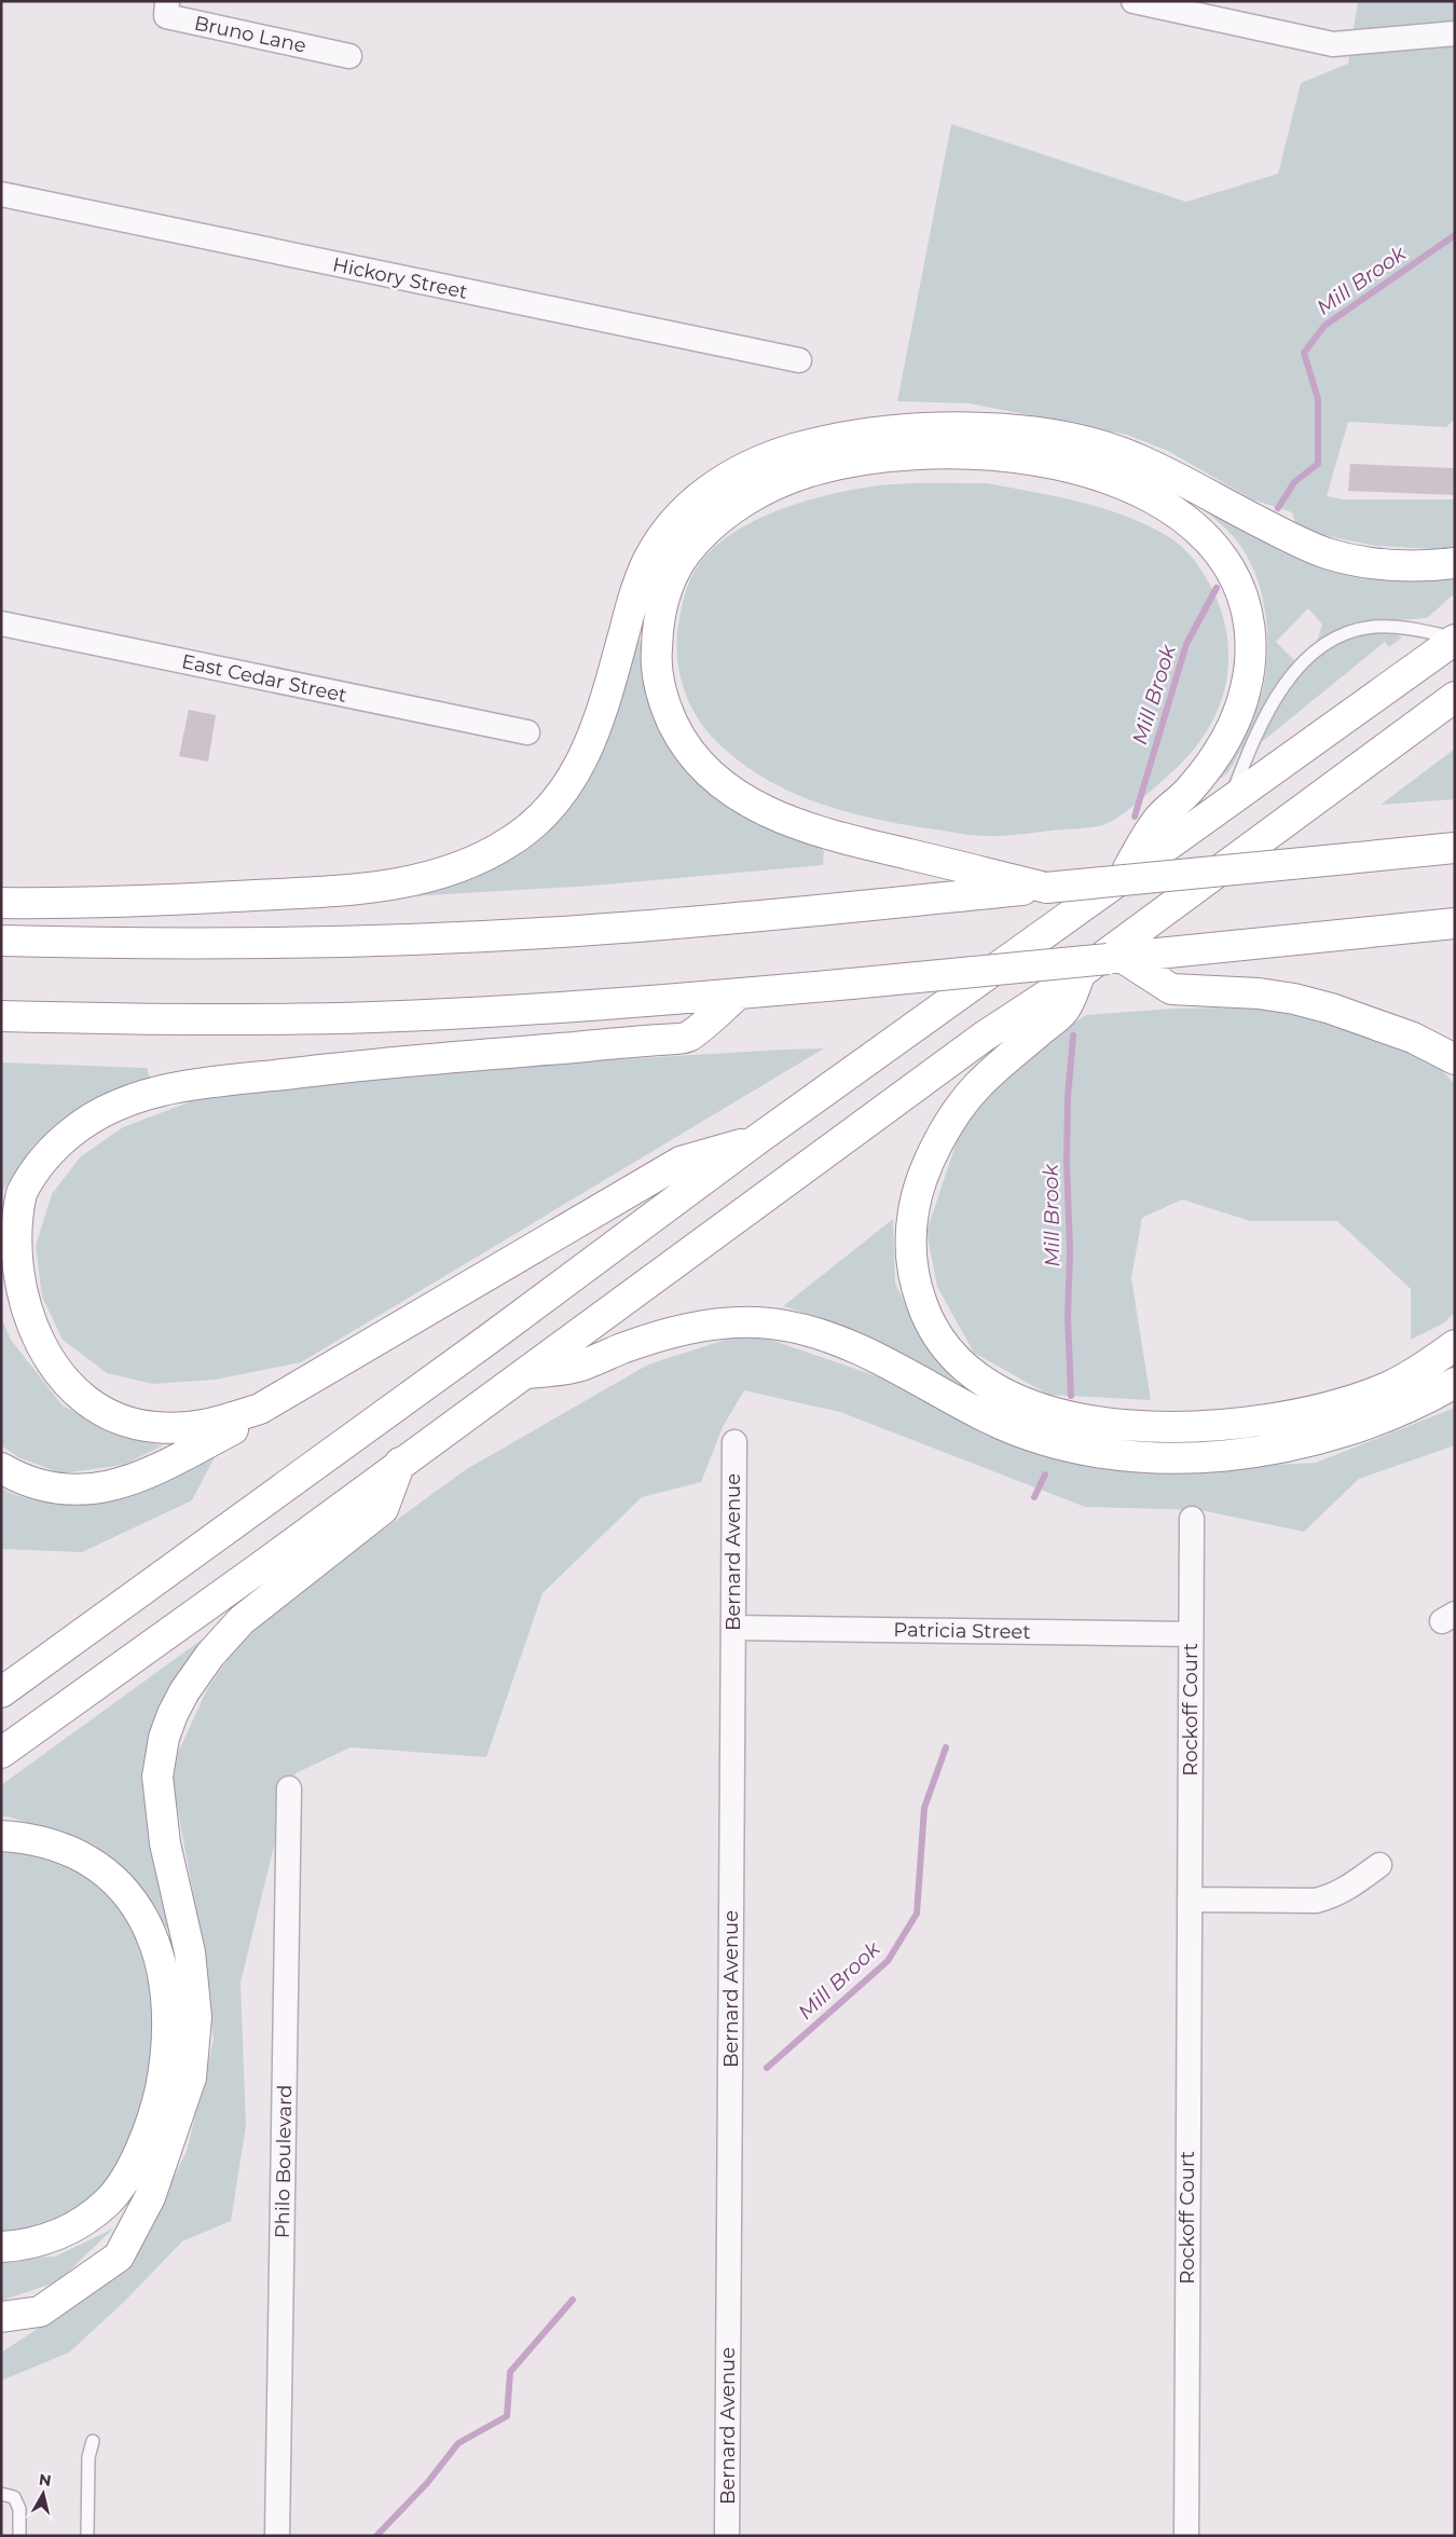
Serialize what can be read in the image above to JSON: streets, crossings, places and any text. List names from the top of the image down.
{
  "streets": {
    "street": [
      "Bruno Lane",
      "Hickory Street",
      "East Cedar Street",
      "Bernard Avenue",
      "Patricia Street",
      "Rockoff Court",
      "Philo Boulevard"
    ]
  },
  "crossings": [
    ["Bernard Avenue", "Patricia Street"],
    ["Patricia Street", "Rockoff Court"]
  ],
  "water": ["Mill Brook"],
  "north": "top"
}
